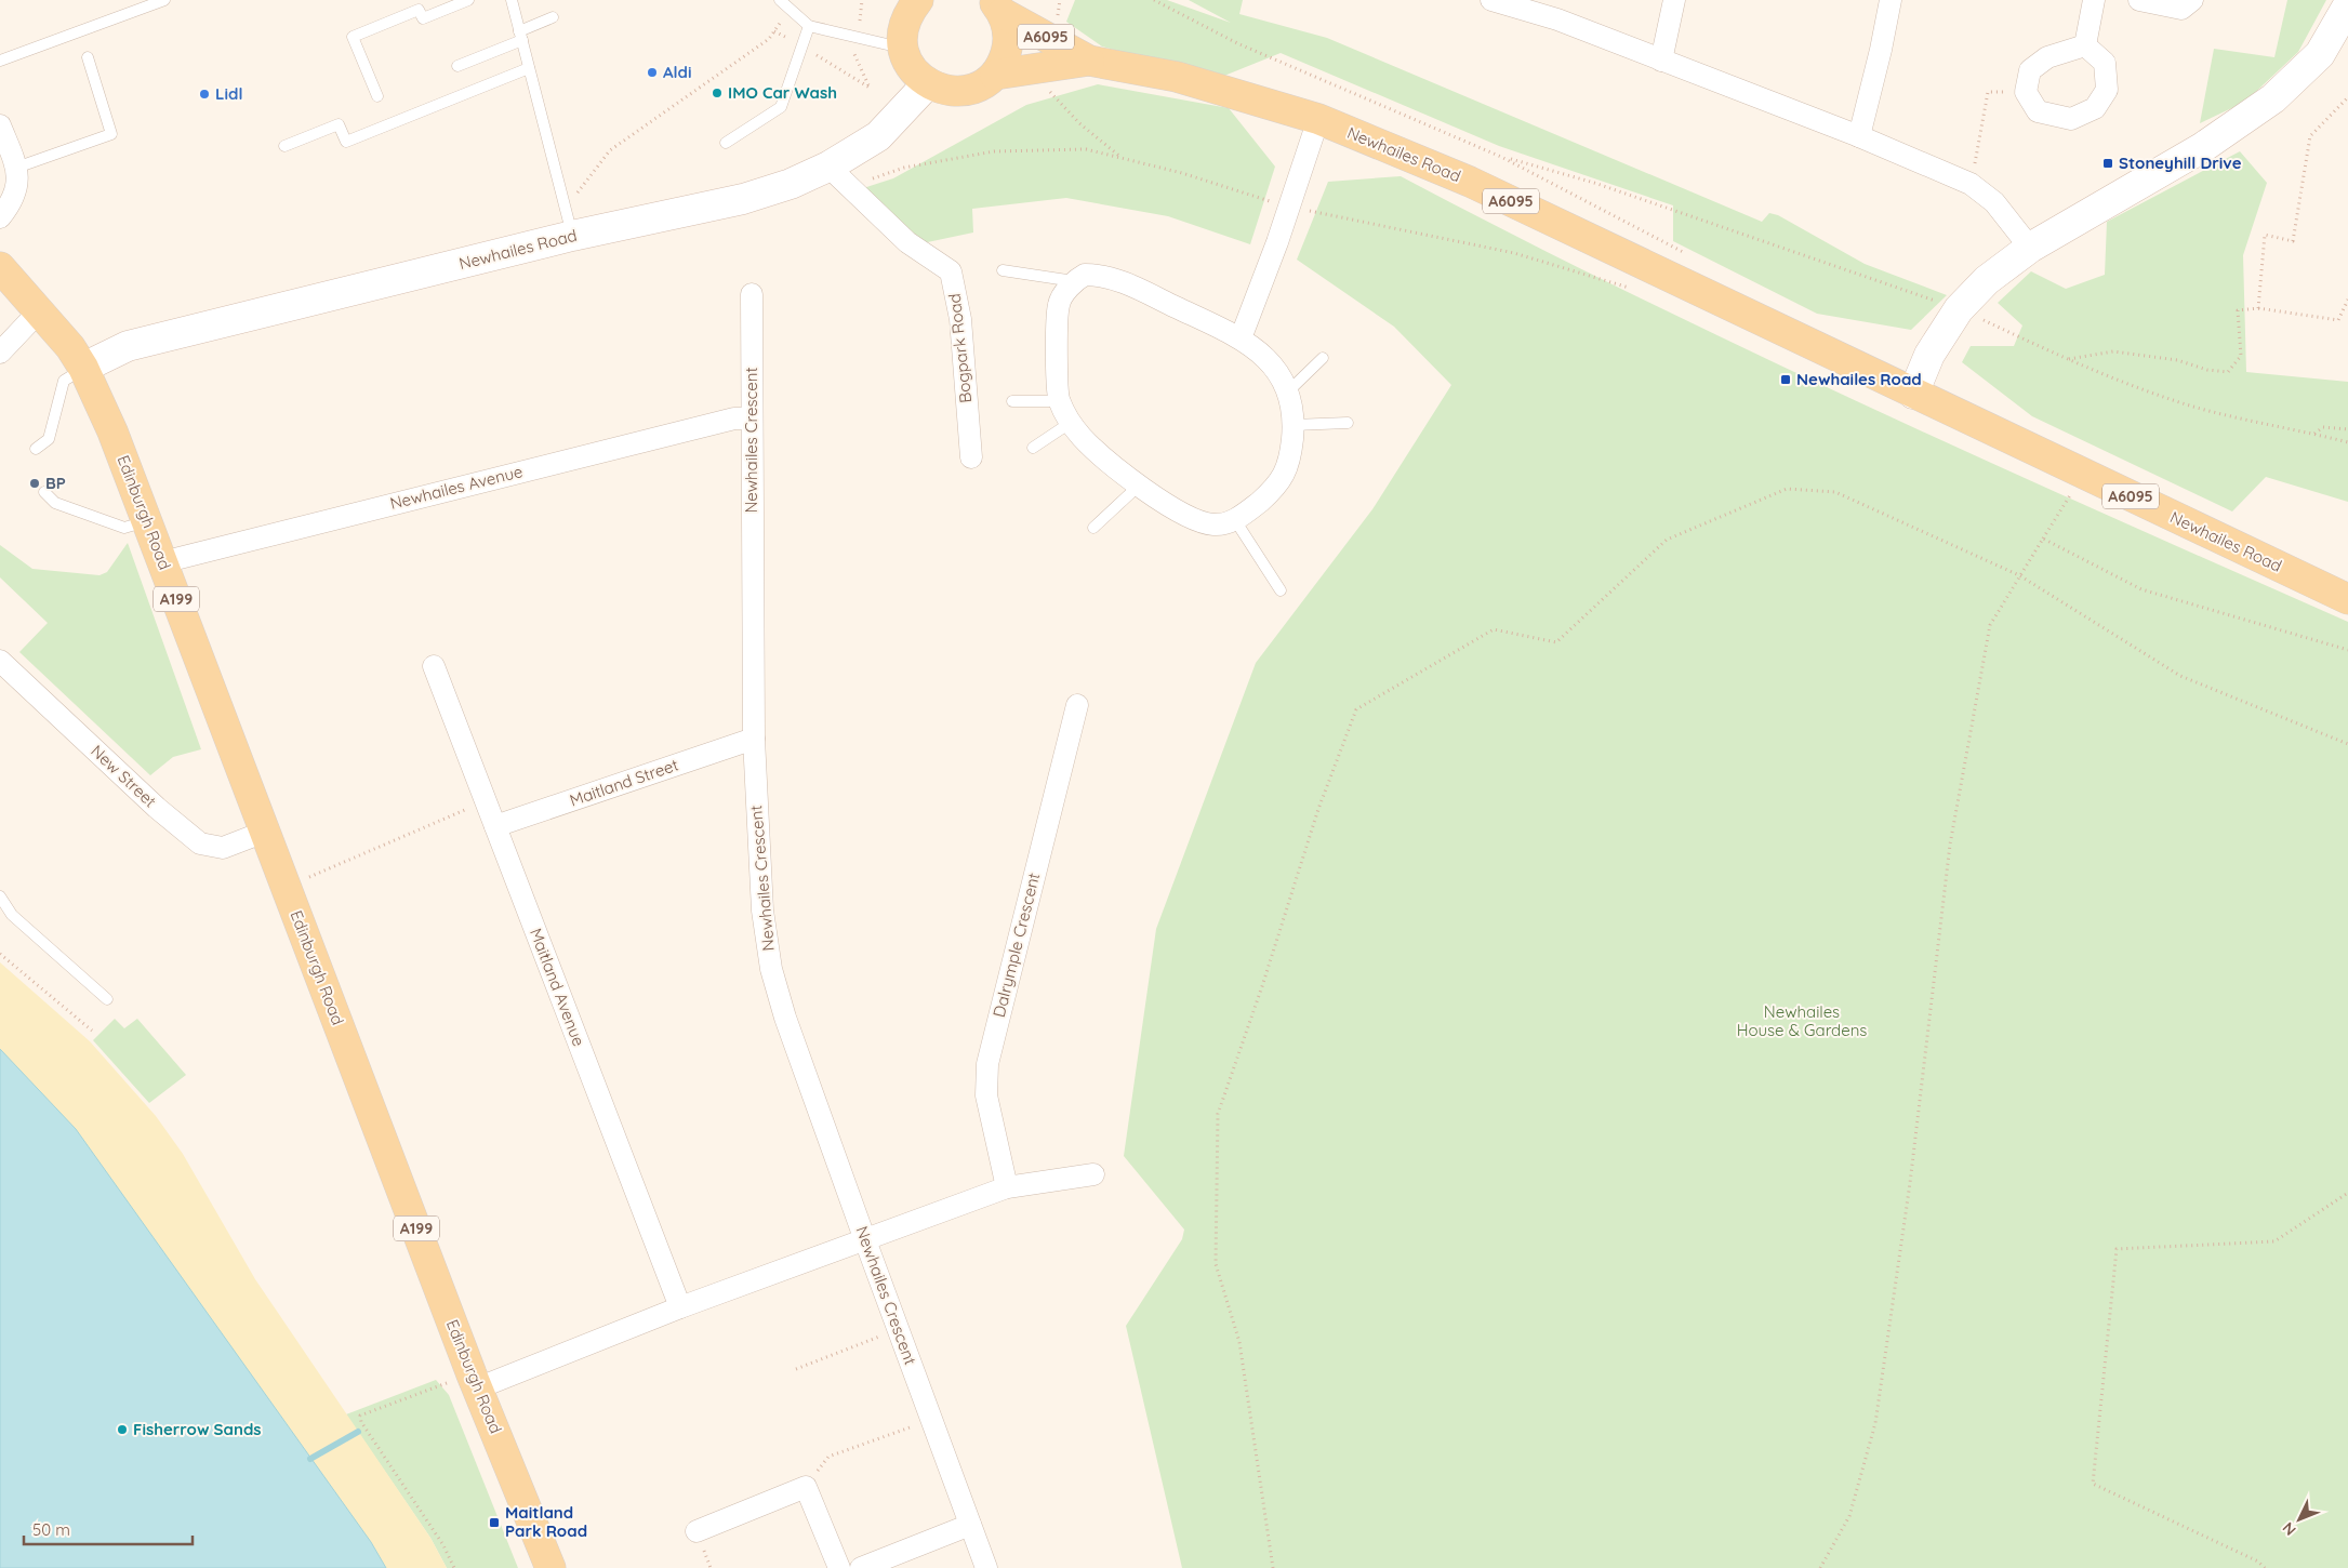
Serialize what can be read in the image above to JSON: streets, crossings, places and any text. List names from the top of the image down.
{
  "streets": {
    "main road": [
      "A6095",
      "Newhailes Road",
      "Edinburgh Road",
      "A199"
    ],
    "street": [
      "Bogpark Road",
      "Newhailes Crescent",
      "Newhailes Avenue",
      "New Street",
      "Maitland Street",
      "Dalrymple Crescent",
      "Maitland Avenue"
    ]
  },
  "crossings": [
    ["Newhailes Road", "Bogpark Road"],
    ["Newhailes Road", "Edinburgh Road"],
    ["Newhailes Road", "A199"],
    ["Newhailes Crescent", "Newhailes Avenue"],
    ["Newhailes Crescent", "Maitland Street"],
    ["Newhailes Avenue", "Edinburgh Road"],
    ["Edinburgh Road", "A199"],
    ["Edinburgh Road", "New Street"],
    ["Maitland Street", "Maitland Avenue"]
  ],
  "parks": ["Newhailes House & Gardens"],
  "places": {
    "other": [
      "Aldi",
      "IMO Car Wash",
      "Lidl",
      "BP",
      "Fisherrow Sands"
    ],
    "transit": ["Stoneyhill Drive", "Newhailes Road", "Maitland Park Road"]
  },
  "scale_bar": "50 m",
  "north": "bottom left"
}
